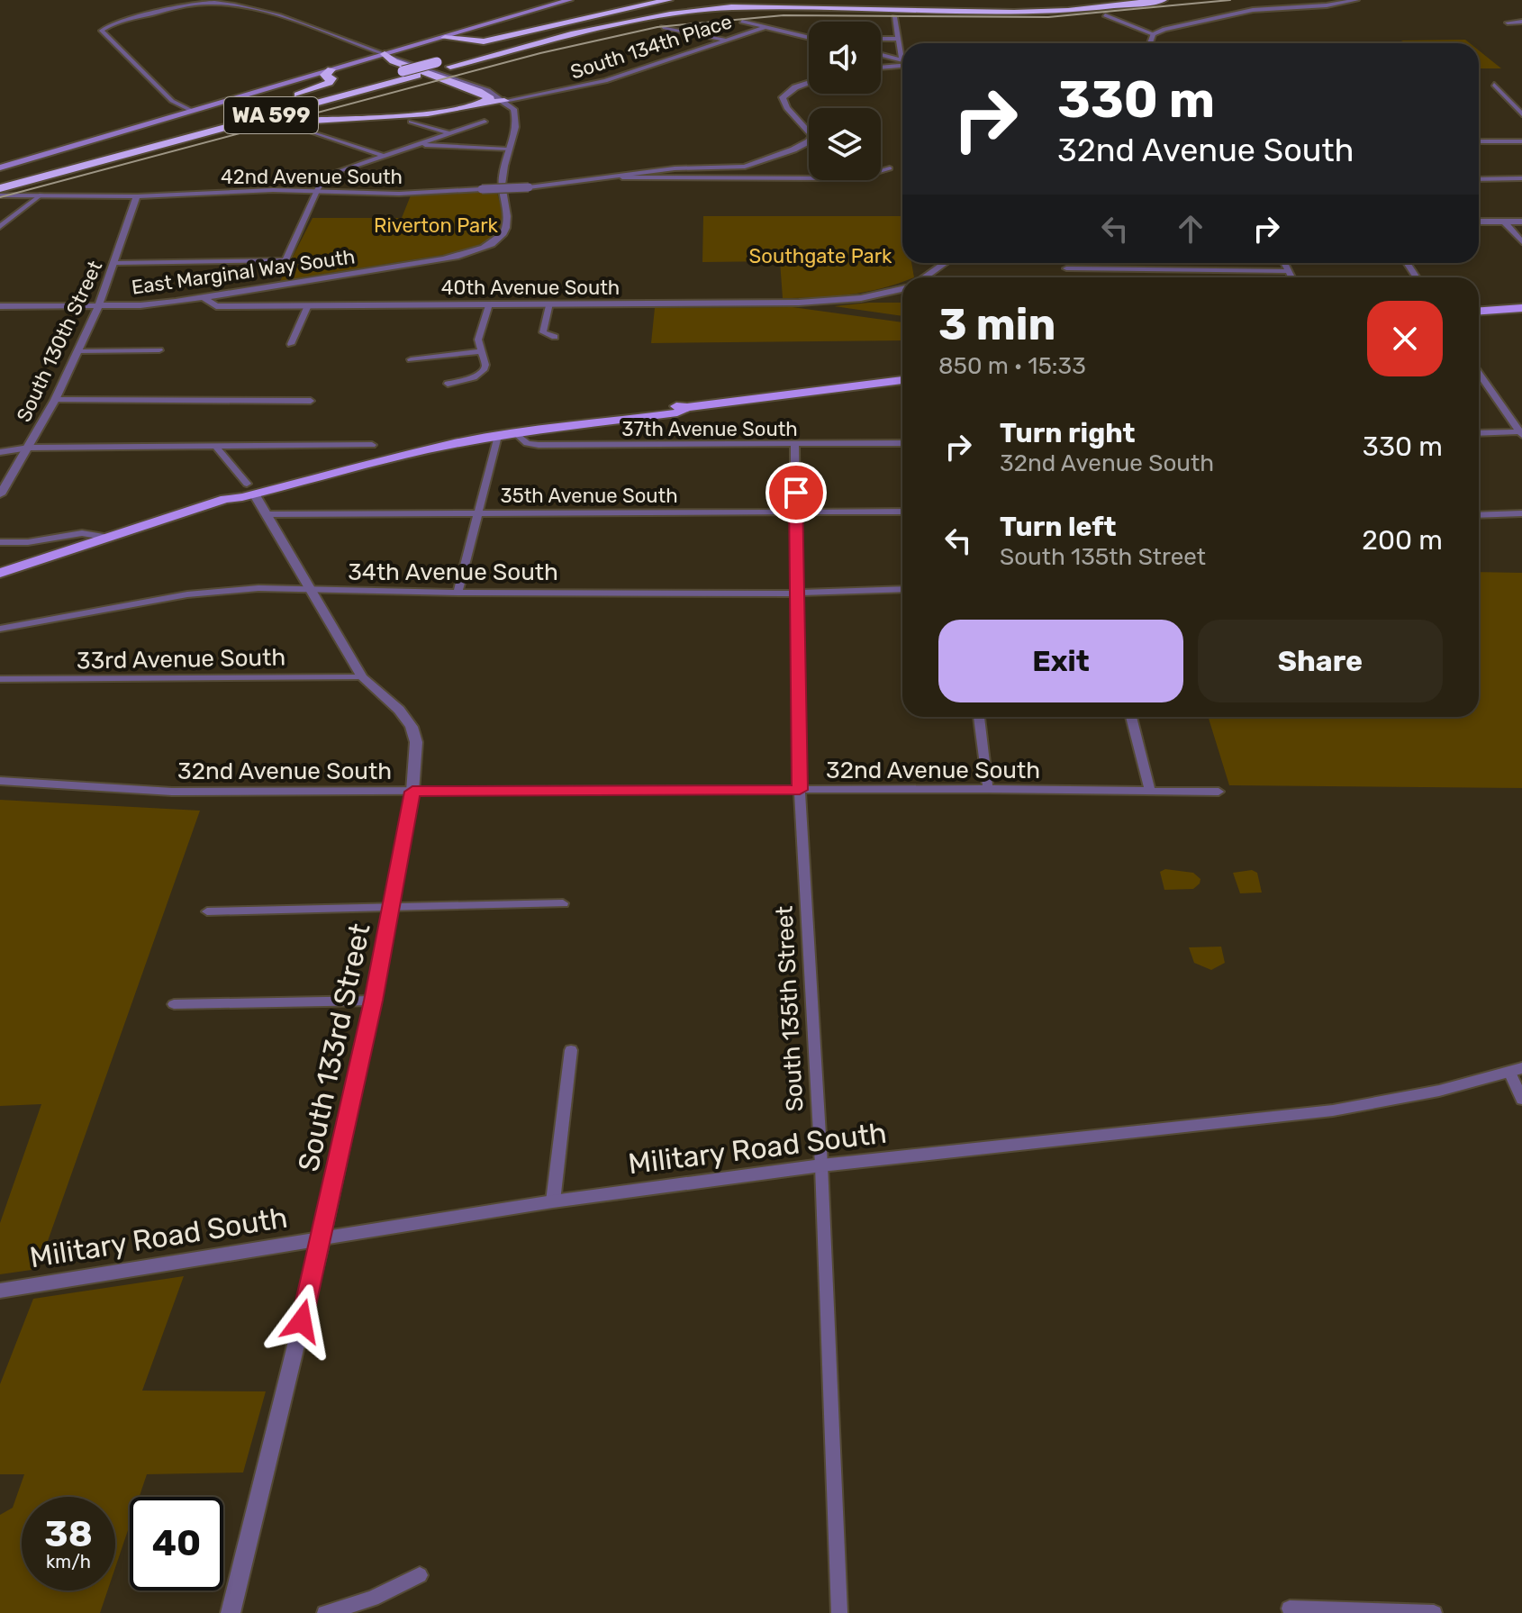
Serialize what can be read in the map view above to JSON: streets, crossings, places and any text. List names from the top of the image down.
{
  "streets": {
    "highway": ["WA 599"],
    "street": [
      "South 134th Place",
      "42nd Avenue South",
      "East Marginal Way South",
      "40th Avenue South",
      "South 130th Street",
      "37th Avenue South",
      "35th Avenue South",
      "34th Avenue South",
      "33rd Avenue South",
      "32nd Avenue South",
      "South 135th Street",
      "South 133rd Street",
      "Military Road South"
    ]
  },
  "crossings": [
    ["42nd Avenue South", "South 130th Street"],
    ["East Marginal Way South", "40th Avenue South"],
    ["East Marginal Way South", "South 130th Street"],
    ["37th Avenue South", "South 135th Street"],
    ["35th Avenue South", "South 135th Street"],
    ["35th Avenue South", "South 133rd Street"],
    ["34th Avenue South", "South 135th Street"],
    ["34th Avenue South", "South 133rd Street"],
    ["33rd Avenue South", "South 133rd Street"],
    ["32nd Avenue South", "South 135th Street"],
    ["32nd Avenue South", "South 133rd Street"],
    ["South 135th Street", "Military Road South"],
    ["South 133rd Street", "Military Road South"]
  ],
  "parks": ["Riverton Park", "Southgate Park"],
  "page": {
    "turn": ["330 m", "32nd Avenue South"],
    "heading": ["3 min", "850 m · 15:33"],
    "list": [
      {
        "name": "Turn right",
        "note": "32nd Avenue South",
        "value": "330 m"
      },
      {
        "name": "Turn left",
        "note": "South 135th Street",
        "value": "200 m"
      }
    ],
    "buttons": ["Exit", "Share"],
    "speed": "38 km/h",
    "limit": "40"
  }
}
